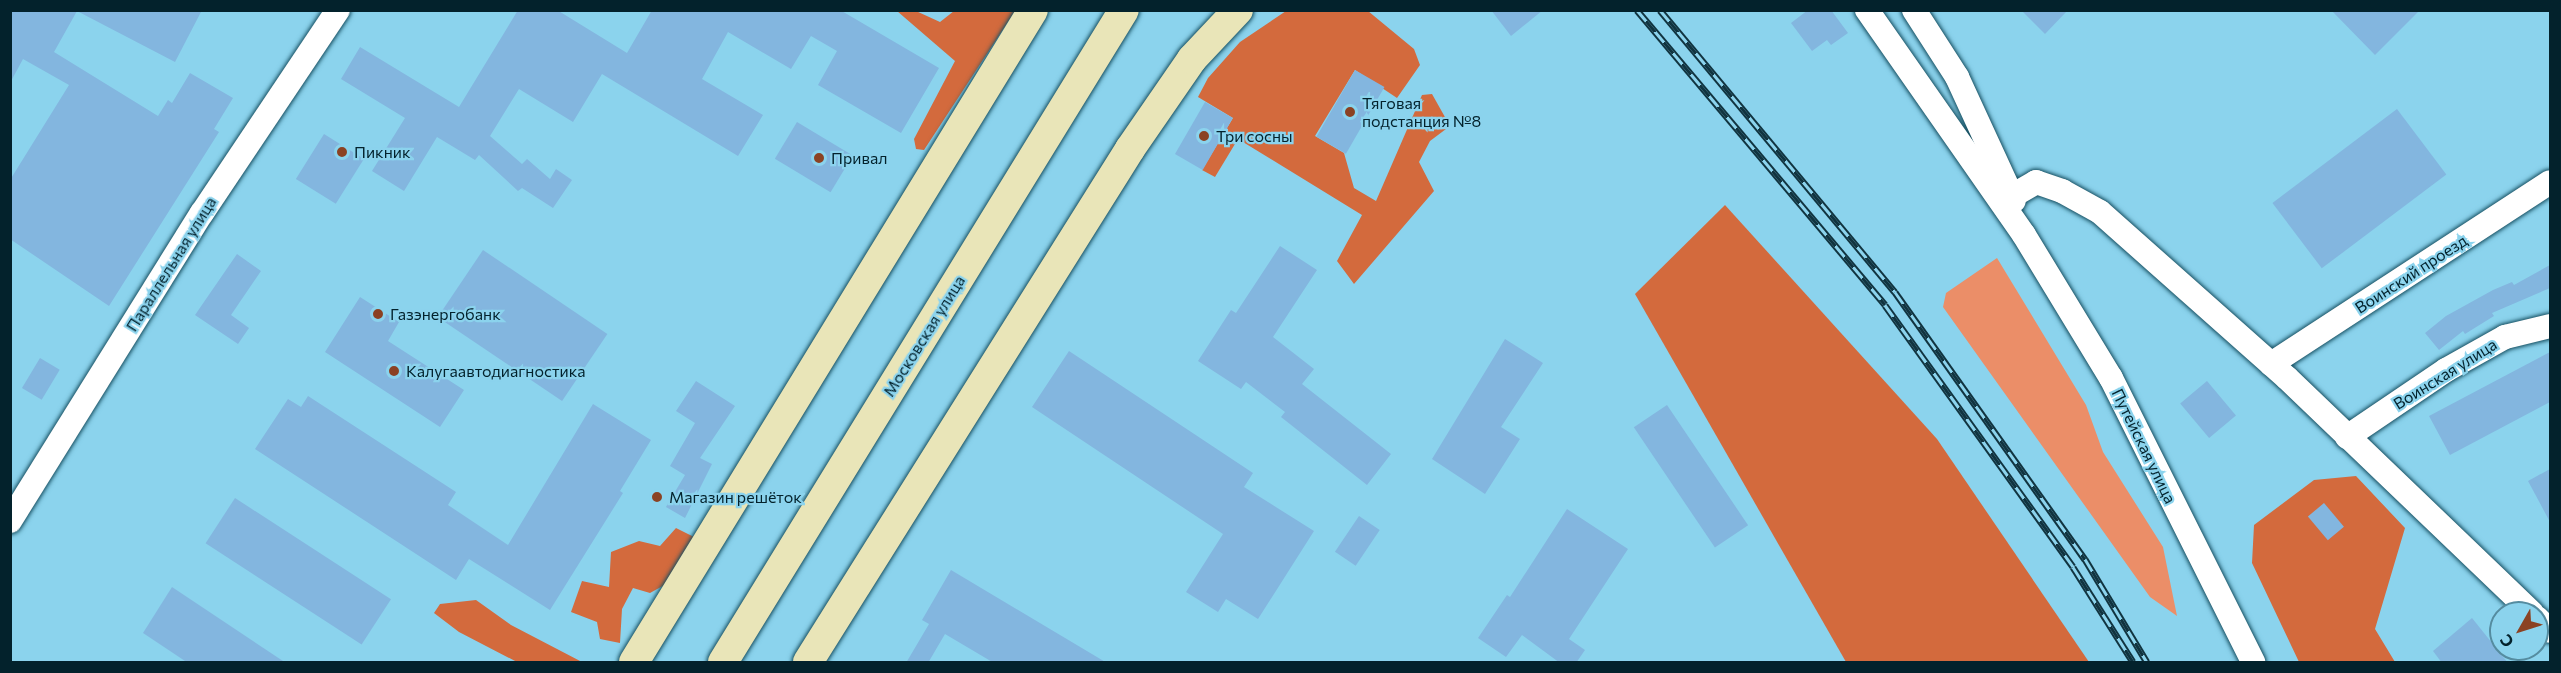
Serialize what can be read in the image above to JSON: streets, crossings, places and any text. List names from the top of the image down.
{
  "streets": {
    "main road": ["Московская улица"],
    "street": [
      "Параллельная улица",
      "Воинский проезд",
      "Воинская улица",
      "Путейская улица"
    ]
  },
  "places": [
    "Тяговая подстанция №8",
    "Три сосны",
    "Пикник",
    "Привал",
    "Газэнергобанк",
    "Калугаавтодиагностика",
    "Магазин решёток"
  ],
  "north": "bottom left"
}
